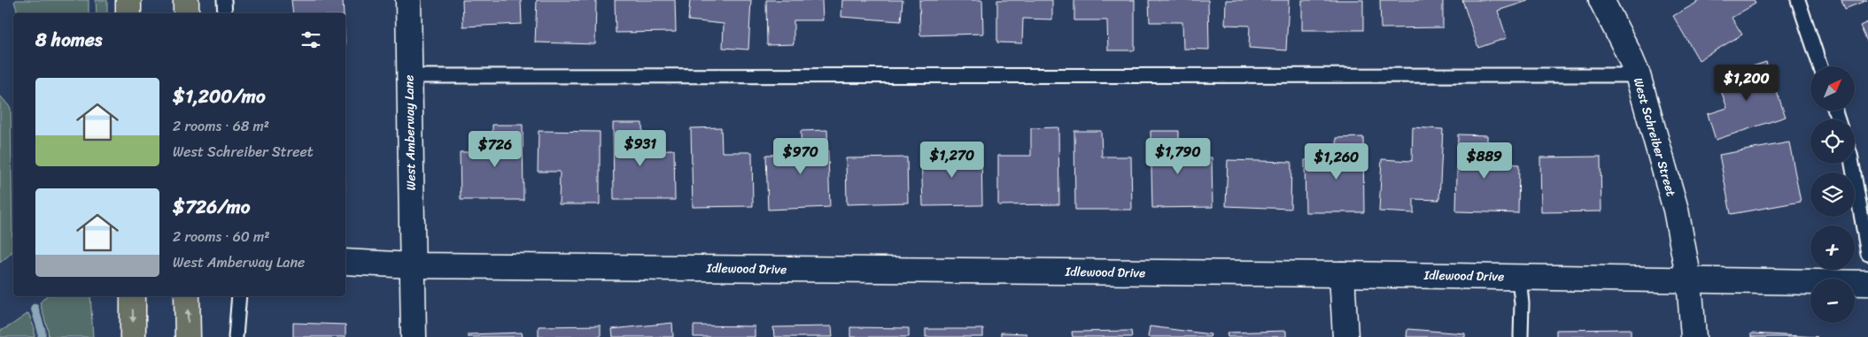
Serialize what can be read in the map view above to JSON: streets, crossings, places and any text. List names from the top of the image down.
{
  "streets": {
    "street": ["West Amberway Lane", "West Schreiber Street", "Idlewood Drive"]
  },
  "crossings": [
    ["West Amberway Lane", "Idlewood Drive"],
    ["West Schreiber Street", "Idlewood Drive"]
  ],
  "north": "top right",
  "page": {
    "heading": "8 homes",
    "price": [
      "$1,200",
      "$931",
      "$726",
      "$970",
      "$1,790",
      "$1,270",
      "$889",
      "$1,260"
    ],
    "map_buttons": ["+", "−"],
    "list": [
      {
        "name": "$1,200/mo",
        "note": "2 rooms · 68 m² · West Schreiber Street"
      },
      {
        "name": "$726/mo",
        "note": "2 rooms · 60 m² · West Amberway Lane"
      }
    ]
  }
}
